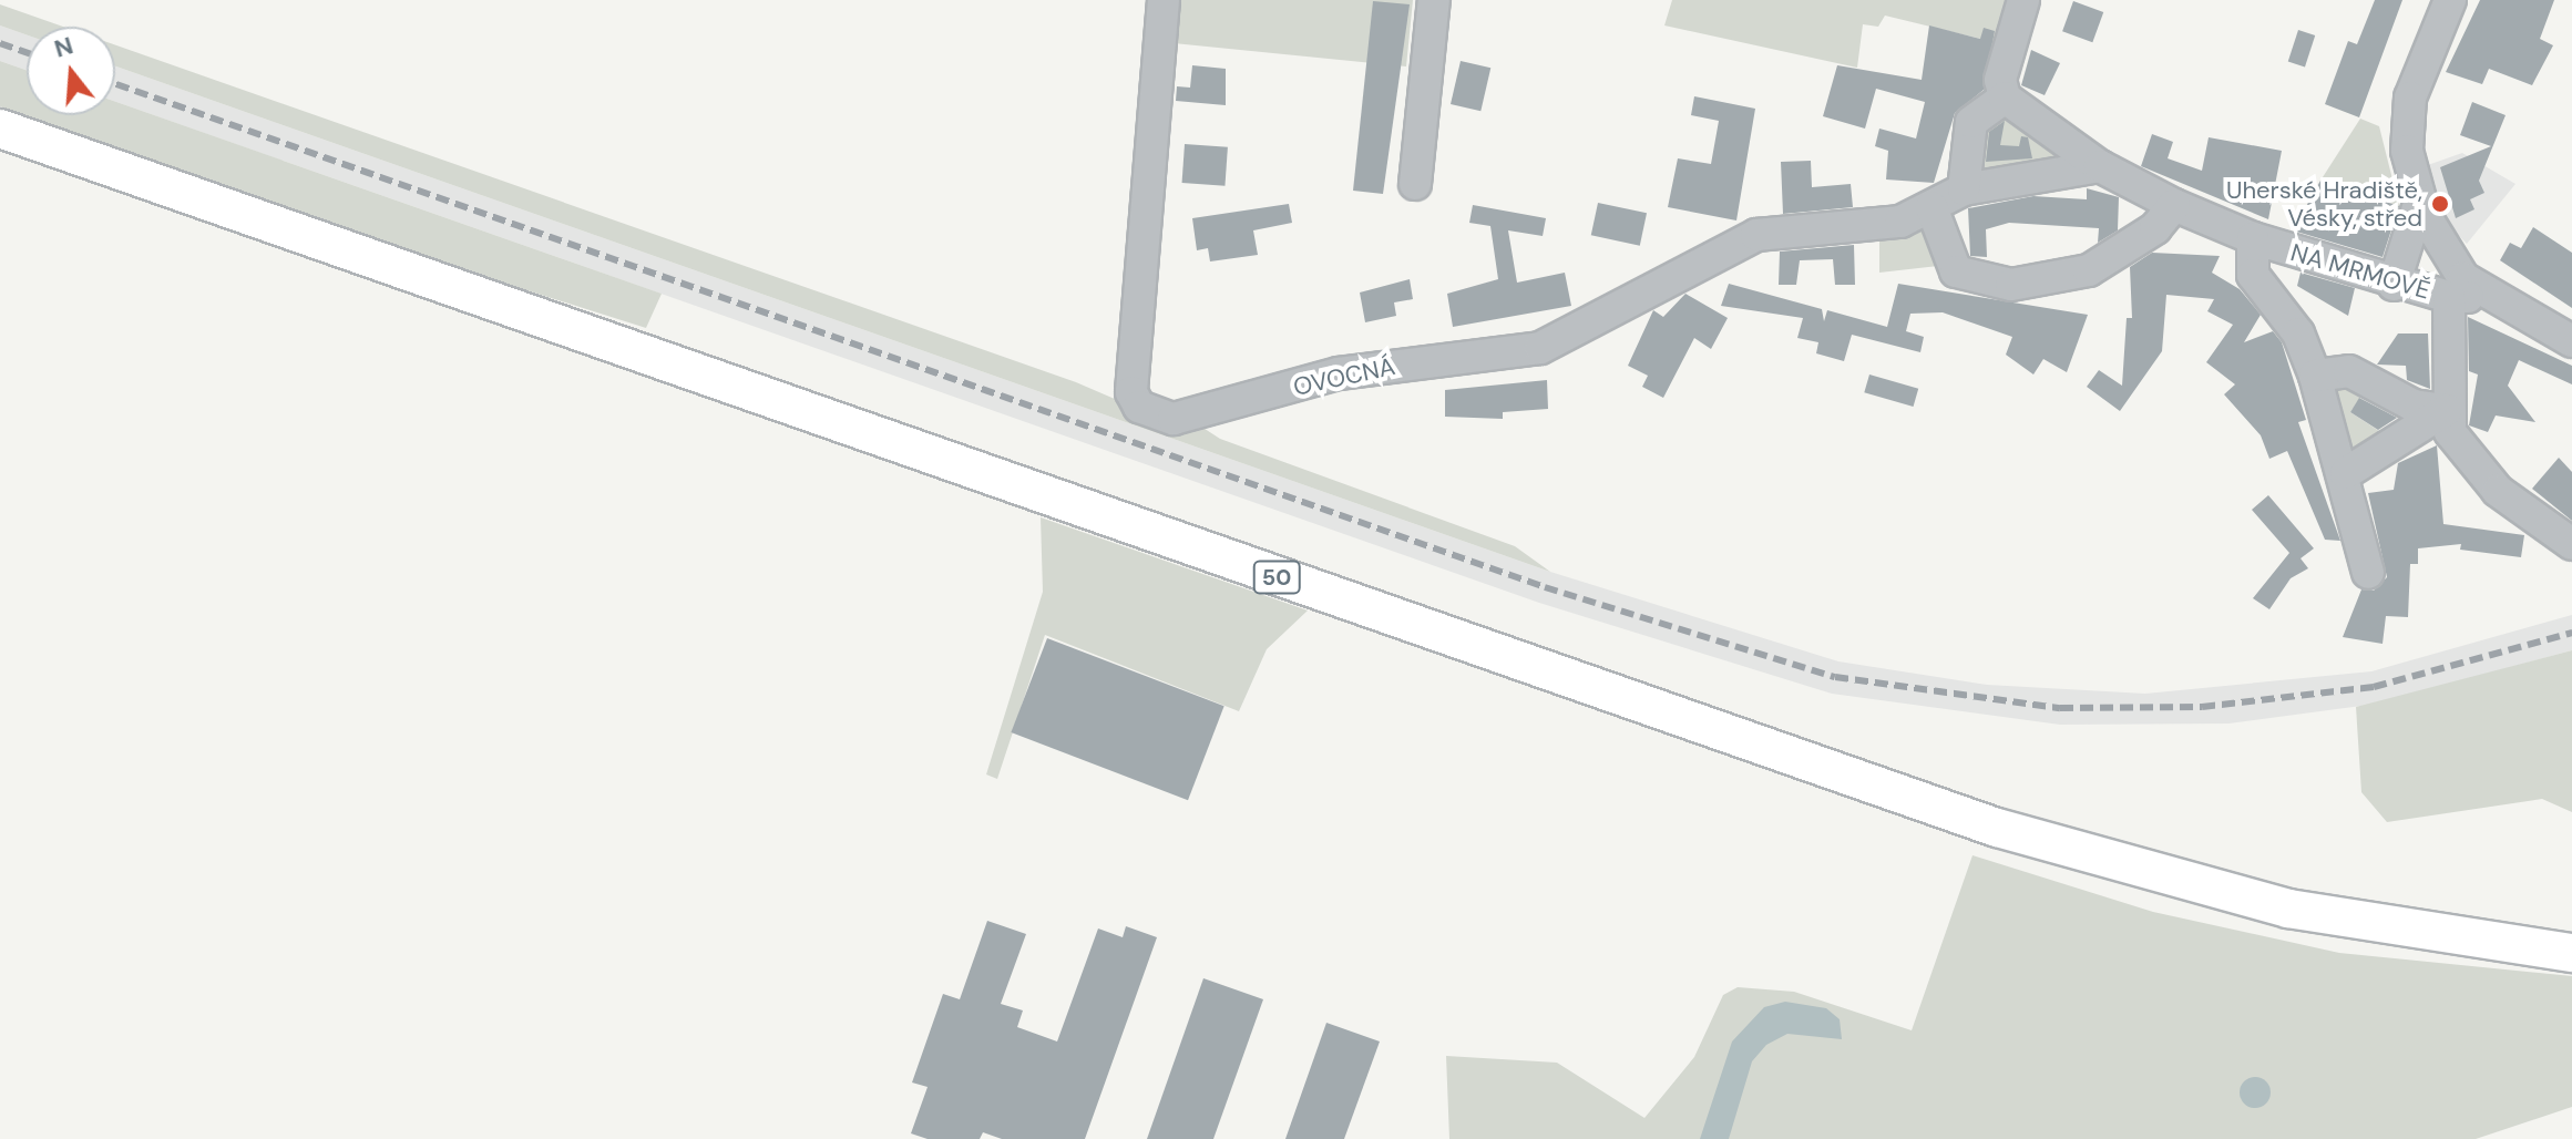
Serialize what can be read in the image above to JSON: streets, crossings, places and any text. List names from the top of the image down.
{
  "streets": {
    "main road": ["50"],
    "street": ["NA MRMOVĚ", "OVOCNÁ"]
  },
  "places": ["Uherské Hradiště, Vésky, střed"],
  "north": "top"
}
